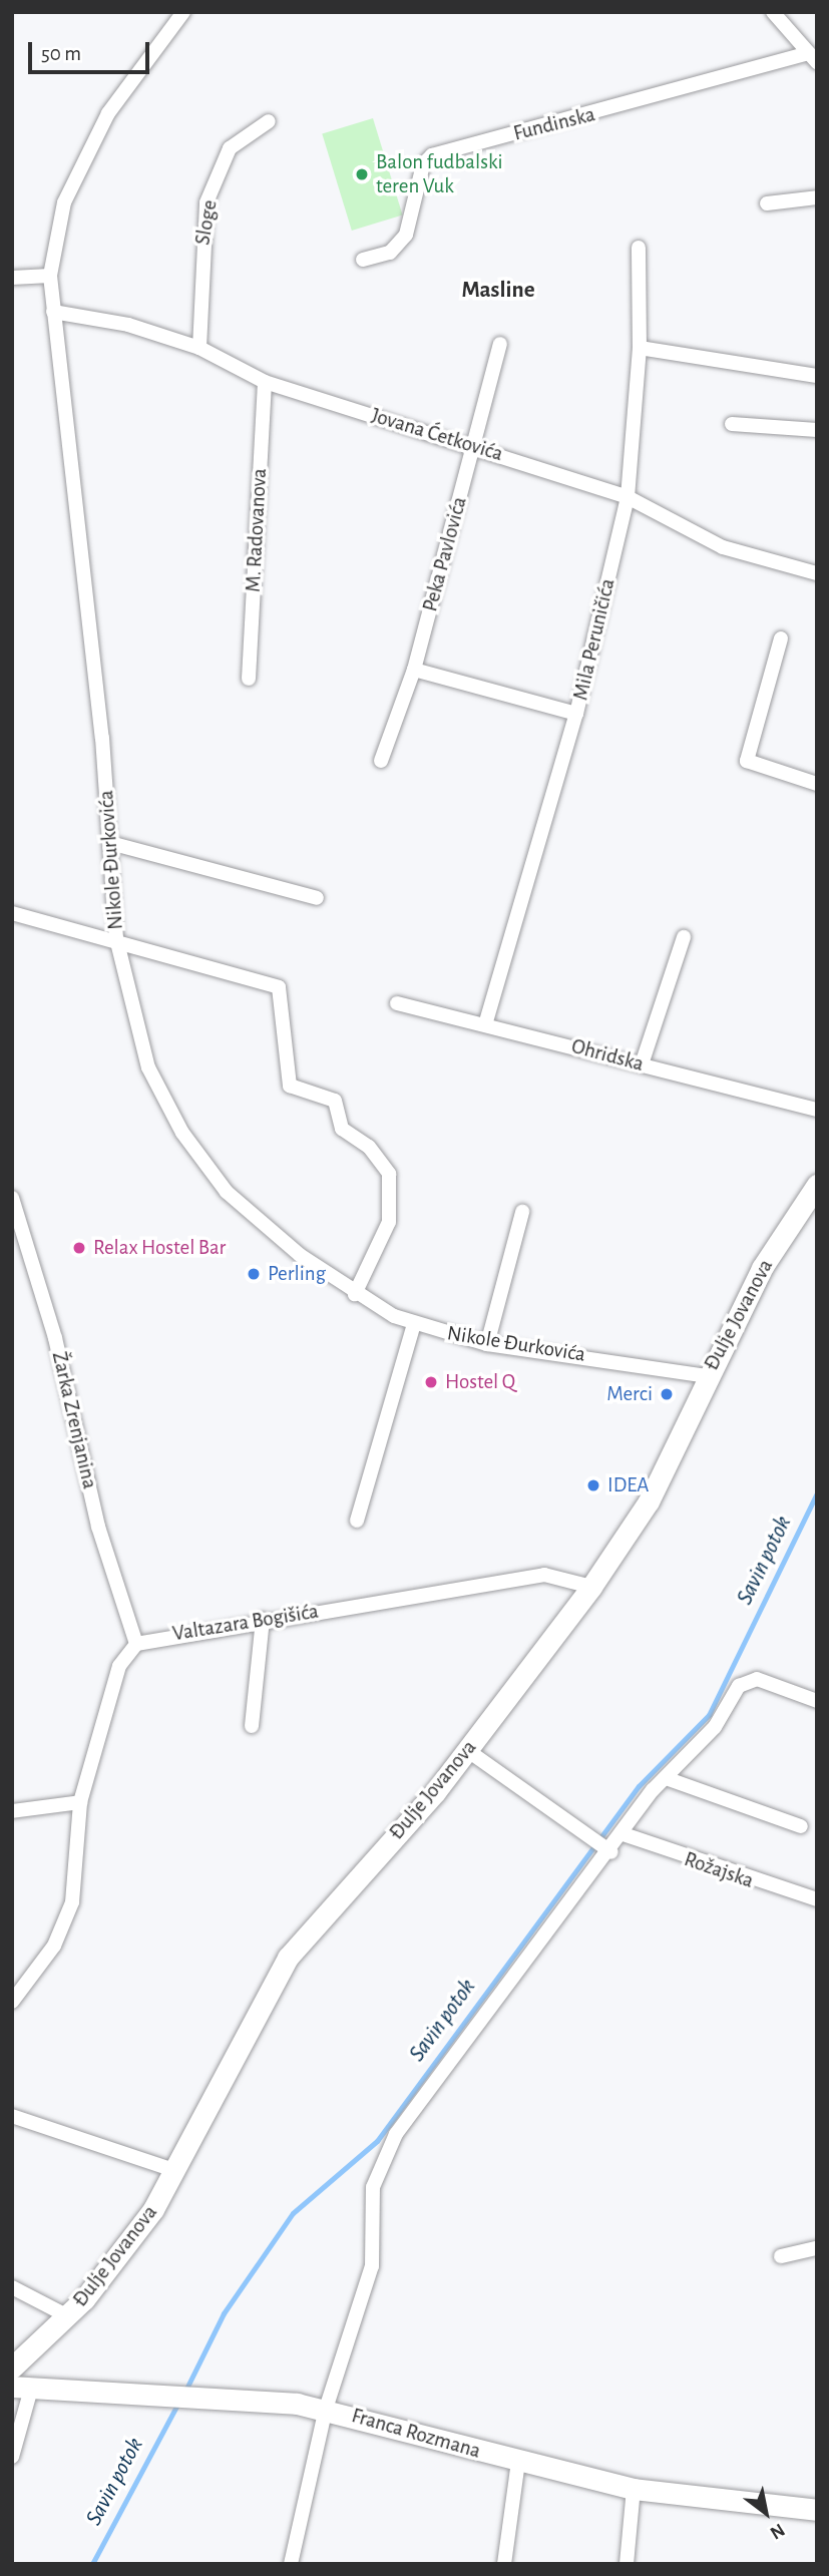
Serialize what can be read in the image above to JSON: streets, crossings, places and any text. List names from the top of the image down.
{
  "streets": {
    "street": [
      "Fundinska",
      "Sloge",
      "Jovana Ćetkovića",
      "M. Radovanova",
      "Peka Pavlovića",
      "Mila Peruničića",
      "Nikole Đurkovića",
      "Ohridska",
      "Đulje Jovanova",
      "Žarka Zrenjanina",
      "Valtazara Bogišića",
      "Rožajska",
      "Franca Rozmana"
    ]
  },
  "crossings": [
    ["Sloge", "Jovana Ćetkovića"],
    ["Jovana Ćetkovića", "M. Radovanova"],
    ["Jovana Ćetkovića", "Peka Pavlovića"],
    ["Jovana Ćetkovića", "Mila Peruničića"],
    ["Jovana Ćetkovića", "Nikole Đurkovića"],
    ["Mila Peruničića", "Ohridska"],
    ["Nikole Đurkovića", "Đulje Jovanova"],
    ["Đulje Jovanova", "Valtazara Bogišića"],
    ["Žarka Zrenjanina", "Valtazara Bogišića"]
  ],
  "districts": ["Masline"],
  "water": ["Savin potok"],
  "places": [
    "Balon fudbalski teren Vuk",
    "Relax Hostel Bar",
    "Perling",
    "Hostel Q",
    "Merci",
    "IDEA"
  ],
  "scale_bar": "50 m",
  "north": "bottom right"
}
